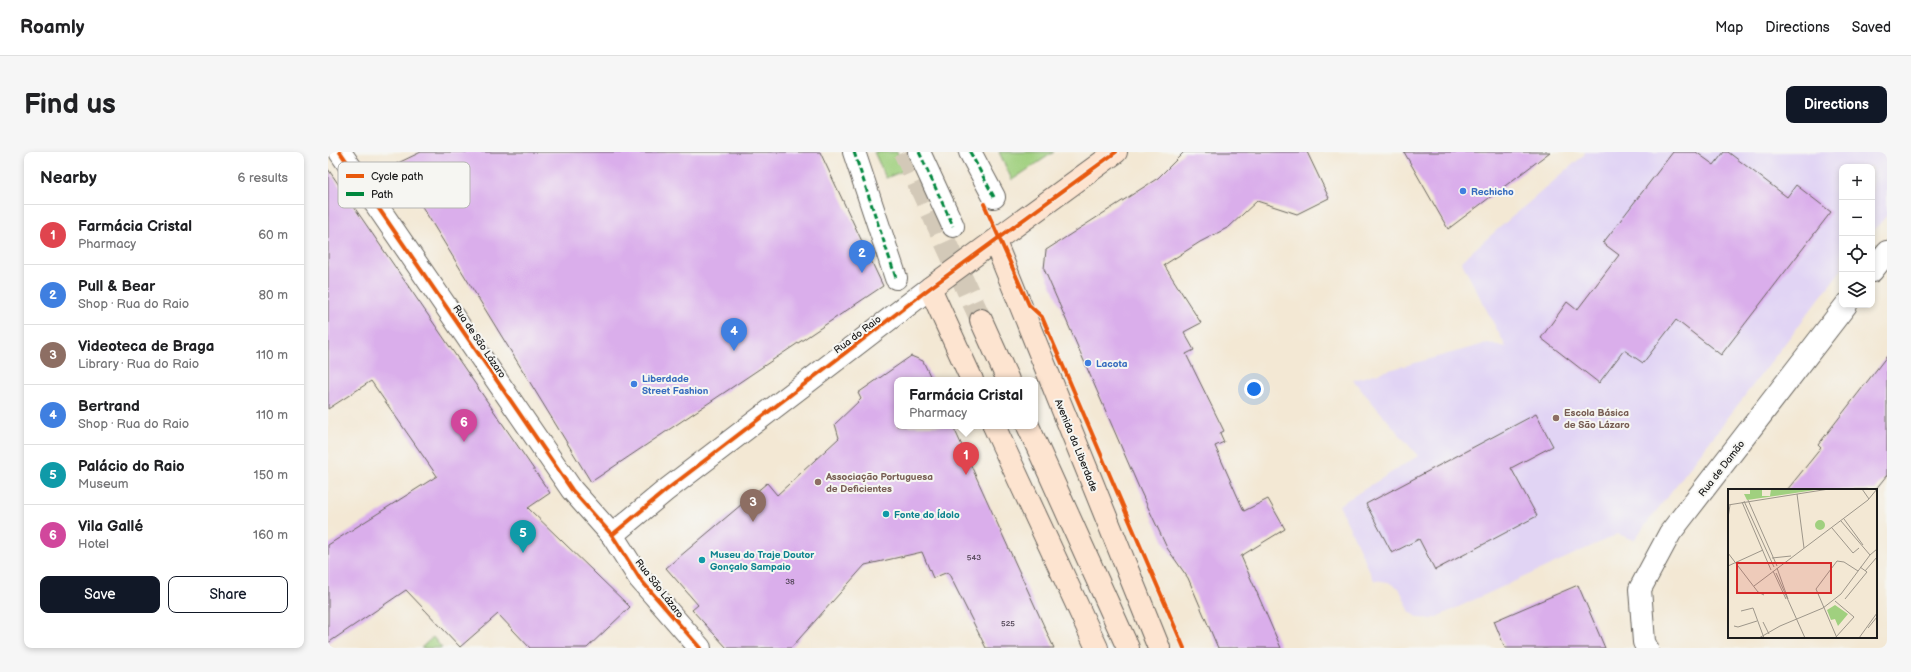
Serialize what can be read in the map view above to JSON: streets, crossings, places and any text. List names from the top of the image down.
{
  "streets": {
    "street": [
      "Rua do Raio",
      "Rua de São Lázaro",
      "Avenida da Liberdade",
      "Rua de Damão",
      "Rua São Lázaro"
    ]
  },
  "crossings": [
    ["Rua do Raio", "Rua de São Lázaro"],
    ["Rua do Raio", "Avenida da Liberdade"],
    ["Rua do Raio", "Rua São Lázaro"],
    ["Rua de São Lázaro", "Rua São Lázaro"]
  ],
  "places": [
    "Rechicho",
    "Lacota",
    "Liberdade Street Fashion",
    "Escola Básica de São Lázaro",
    "Associação Portuguesa de Deficientes",
    "Fonte do Ídolo",
    "Museu do Traje Doutor Gonçalo Sampaio"
  ],
  "house_numbers": ["543", "38", "525"],
  "legend": ["Cycle path", "Path"],
  "page": {
    "header": "Roamly",
    "nav": ["Map", "Directions", "Saved"],
    "buttons": [
      "Directions",
      ["Save", "Share"]
    ],
    "title": "Find us",
    "heading": ["Nearby", "6 results"],
    "map_buttons": ["+", "−"],
    "list": [
      {
        "mark": "1",
        "name": "Farmácia Cristal",
        "note": "Pharmacy",
        "value": "60 m"
      },
      {
        "mark": "2",
        "name": "Pull & Bear",
        "note": "Shop · Rua do Raio",
        "value": "80 m"
      },
      {
        "mark": "3",
        "name": "Videoteca de Braga",
        "note": "Library · Rua do Raio",
        "value": "110 m"
      },
      {
        "mark": "4",
        "name": "Bertrand",
        "note": "Shop · Rua do Raio",
        "value": "110 m"
      },
      {
        "mark": "5",
        "name": "Palácio do Raio",
        "note": "Museum",
        "value": "150 m"
      },
      {
        "mark": "6",
        "name": "Vila Gallé",
        "note": "Hotel",
        "value": "160 m"
      }
    ],
    "pins": [
      "2",
      "4",
      "6",
      "1",
      "3",
      "5"
    ],
    "popup": ["Farmácia Cristal", "Pharmacy"]
  }
}
